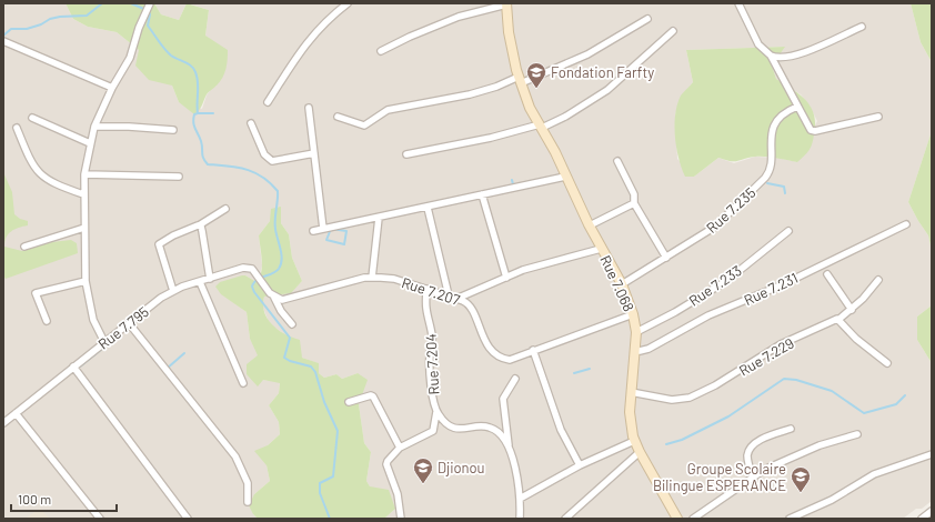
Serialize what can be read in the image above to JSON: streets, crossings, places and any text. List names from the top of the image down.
{
  "streets": {
    "street": [
      "Rue 7.235",
      "Rue 7.068",
      "Rue 7.233",
      "Rue 7.231",
      "Rue 7.207",
      "Rue 7.795",
      "Rue 7.229",
      "Rue 7.204"
    ]
  },
  "crossings": [
    ["Rue 7.235", "Rue 7.068"],
    ["Rue 7.068", "Rue 7.233"],
    ["Rue 7.068", "Rue 7.231"],
    ["Rue 7.068", "Rue 7.207"],
    ["Rue 7.068", "Rue 7.229"],
    ["Rue 7.207", "Rue 7.795"],
    ["Rue 7.207", "Rue 7.204"]
  ],
  "places": {
    "school or university": ["Fondation Farfty", "Djionou", "Groupe Scolaire Bilingue ESPERANCE"]
  },
  "scale_bar": "100 m"
}
